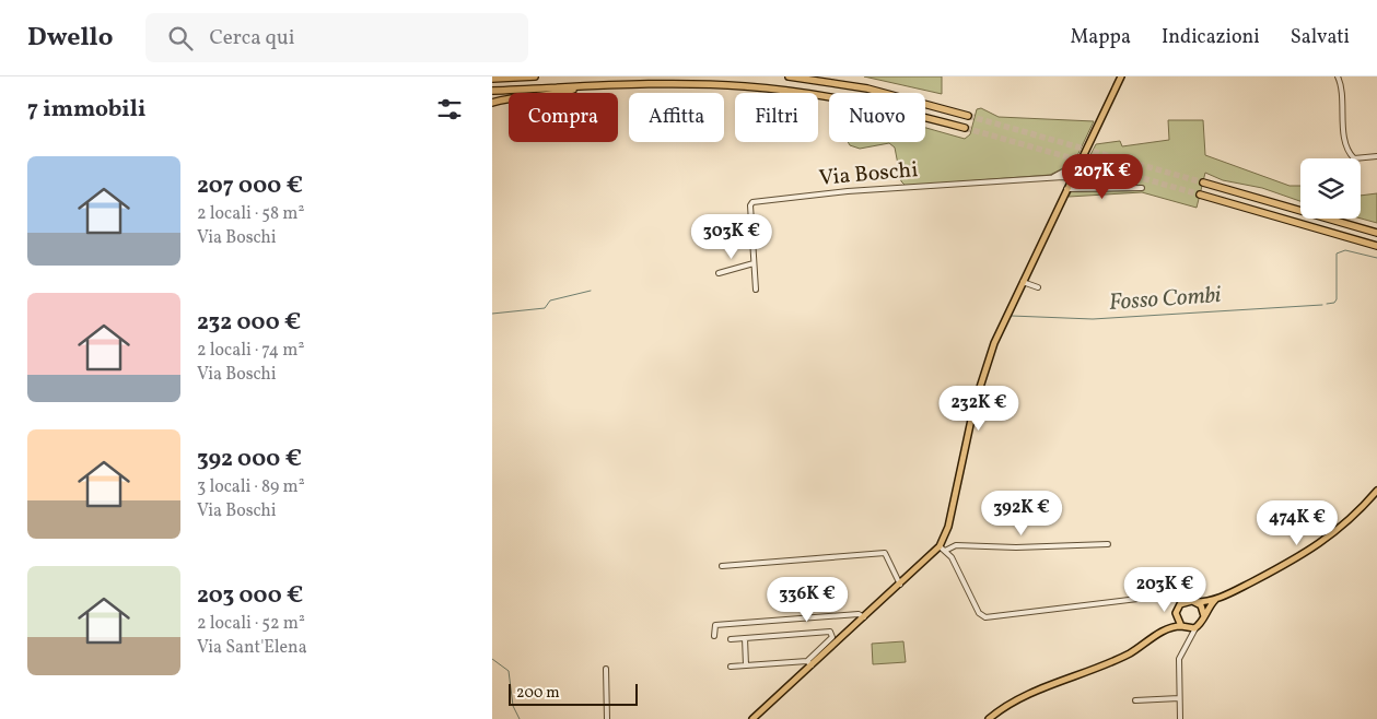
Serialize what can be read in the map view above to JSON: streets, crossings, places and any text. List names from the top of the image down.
{
  "streets": {
    "street": ["Via Boschi"]
  },
  "water": ["Fosso Combi"],
  "scale_bar": "200 m",
  "page": {
    "header": "Dwello",
    "search": "Cerca qui",
    "nav": ["Mappa", "Indicazioni", "Salvati"],
    "heading": "7 immobili",
    "chip": [
      "Compra",
      "Affitta",
      "Filtri",
      "Nuovo"
    ],
    "list": [
      {
        "name": "207 000 €",
        "note": "2 locali · 58 m² · Via Boschi"
      },
      {
        "name": "232 000 €",
        "note": "2 locali · 74 m² · Via Boschi"
      },
      {
        "name": "392 000 €",
        "note": "3 locali · 89 m² · Via Boschi"
      },
      {
        "name": "203 000 €",
        "note": "2 locali · 52 m² · Via Sant'Elena"
      }
    ],
    "price": [
      "207K €",
      "303K €",
      "232K €",
      "392K €",
      "474K €",
      "203K €",
      "336K €"
    ],
    "scale": "200 m"
  }
}
